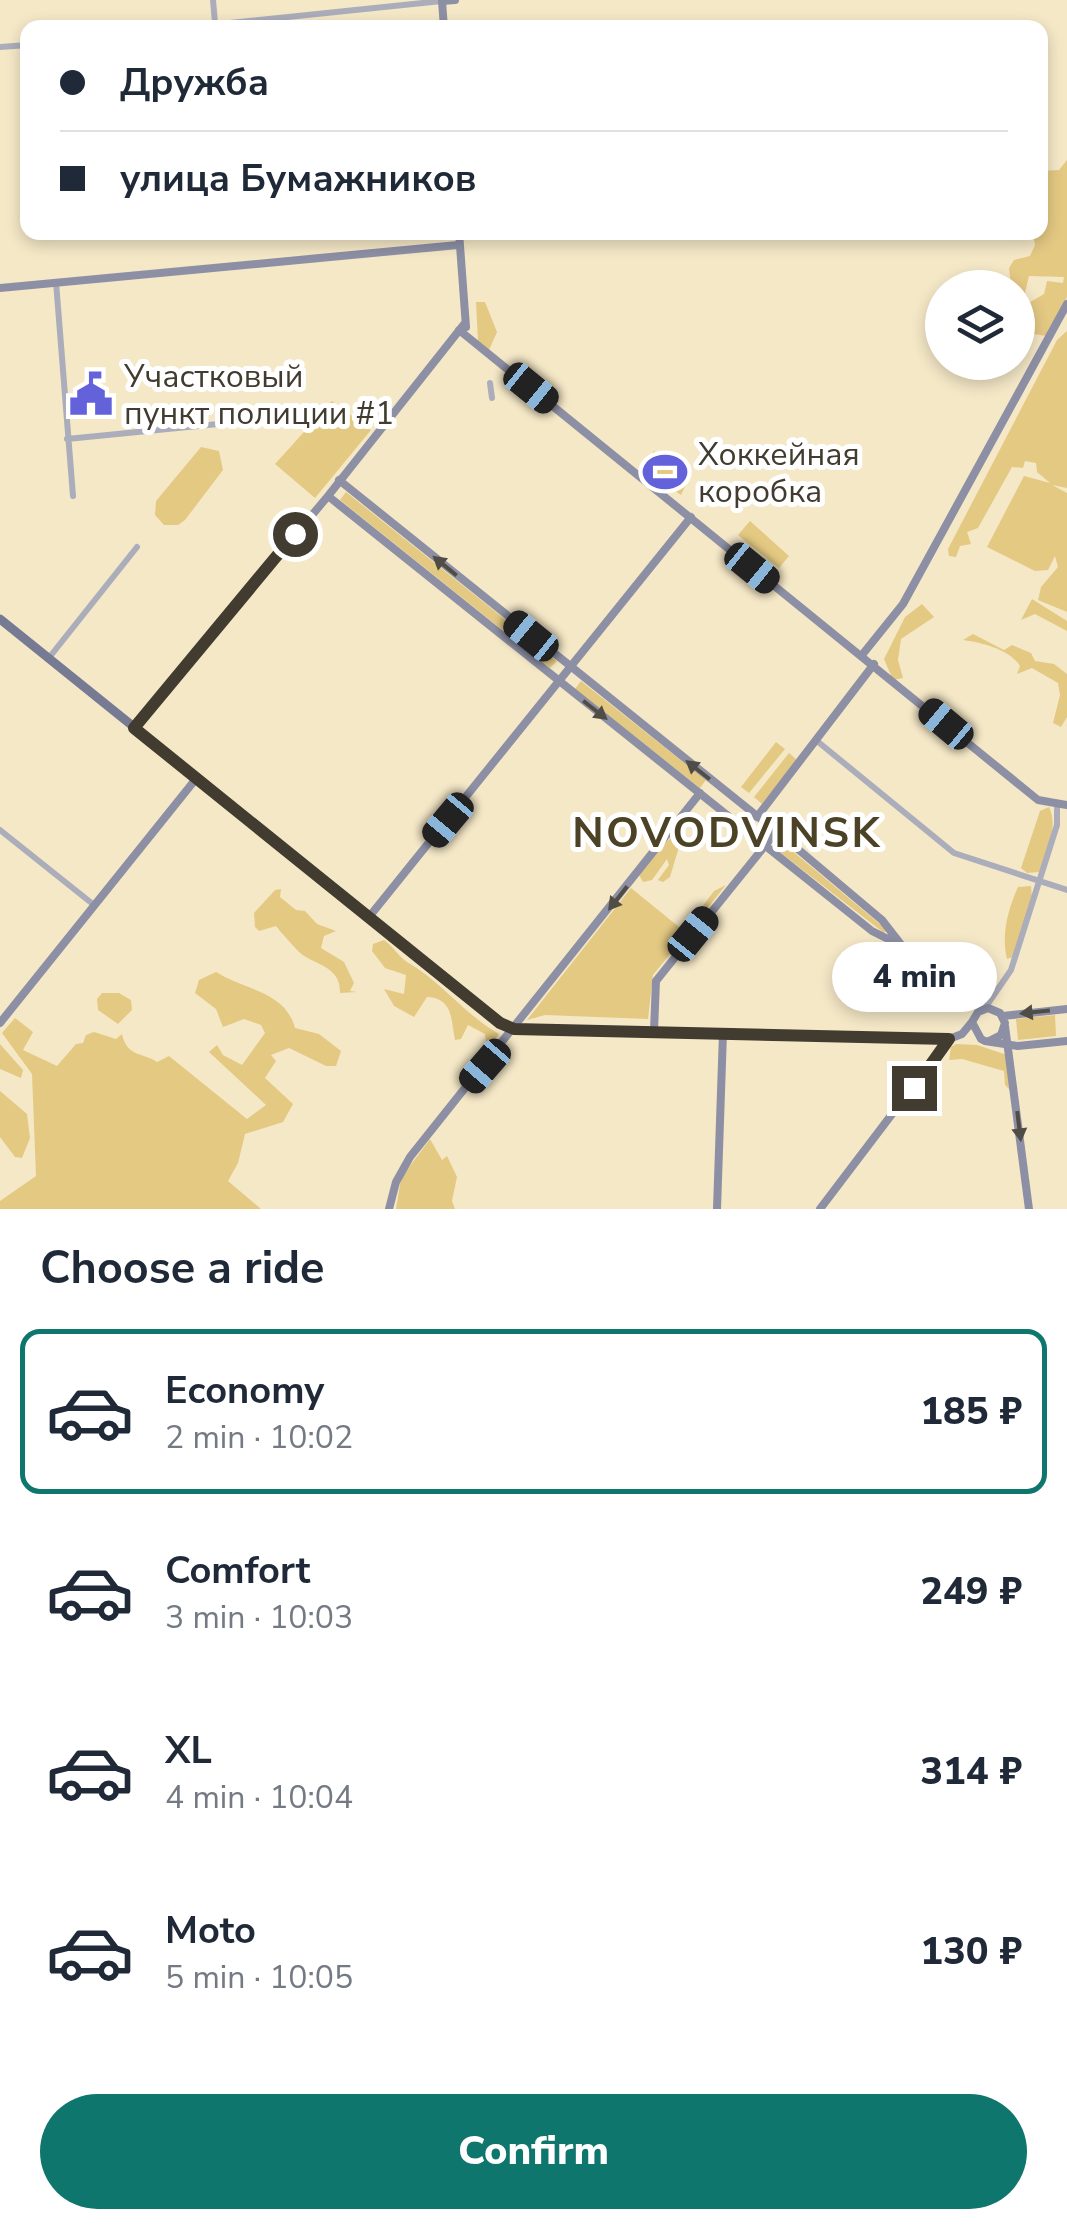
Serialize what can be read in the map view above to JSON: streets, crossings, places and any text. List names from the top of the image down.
{
  "districts": ["NOVODVINSK"],
  "places": {
    "public building": ["Участковый пункт полиции #1"],
    "sports": ["Хоккейная коробка"]
  },
  "page": {
    "banner": ["Дружба", "улица Бумажников"],
    "bubble": "4 min",
    "heading": "Choose a ride",
    "list": [
      {
        "name": "Economy",
        "note": "2 min · 10:02",
        "value": "185 ₽"
      },
      {
        "name": "Comfort",
        "note": "3 min · 10:03",
        "value": "249 ₽"
      },
      {
        "name": "XL",
        "note": "4 min · 10:04",
        "value": "314 ₽"
      },
      {
        "name": "Moto",
        "note": "5 min · 10:05",
        "value": "130 ₽"
      }
    ],
    "buttons": "Confirm"
  }
}
